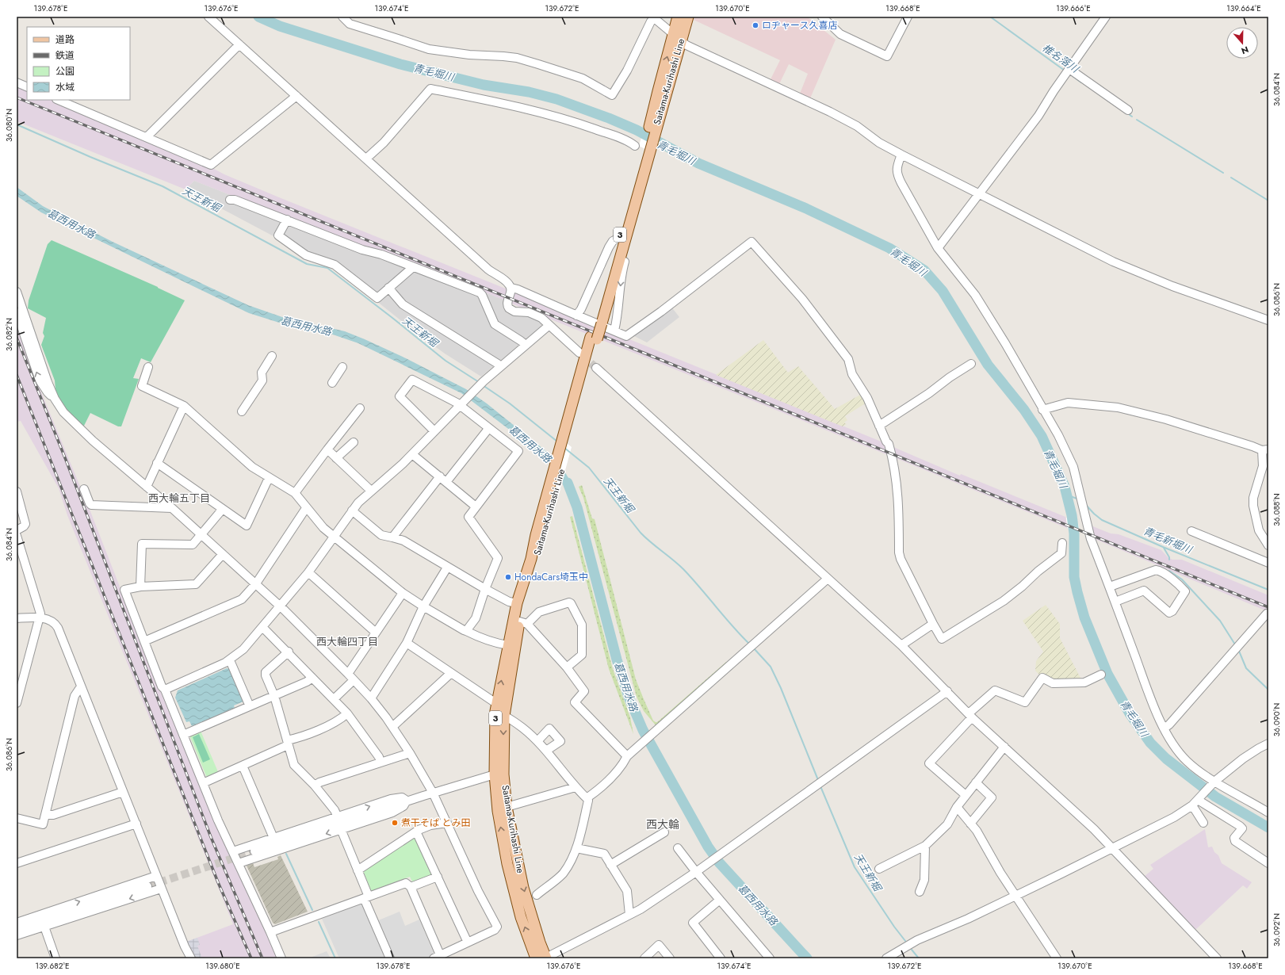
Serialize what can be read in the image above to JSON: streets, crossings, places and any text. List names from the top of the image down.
{
  "streets": {
    "main road": ["Saitama-Kurihashi Line", "3"]
  },
  "districts": ["西大輪五丁目", "西大輪四丁目", "西大輪"],
  "water": [
    "椎名落川",
    "青毛堀川",
    "天王新堀",
    "葛西用水路",
    "青毛新堀川"
  ],
  "places": ["ロヂャース久喜店", "HondaCars埼玉中", "煮干そば とみ田"],
  "legend": [
    "道路",
    "鉄道",
    "公園",
    "水域"
  ],
  "north": "bottom",
  "coordinates": [
    "139.678°E",
    "139.676°E",
    "139.674°E",
    "139.672°E",
    "139.670°E",
    "139.668°E",
    "139.666°E",
    "139.664°E",
    "36.084°N",
    "36.080°N",
    "36.086°N",
    "36.082°N",
    "36.088°N",
    "36.090°N",
    "36.092°N",
    "139.682°E",
    "139.680°E"
  ]
}
